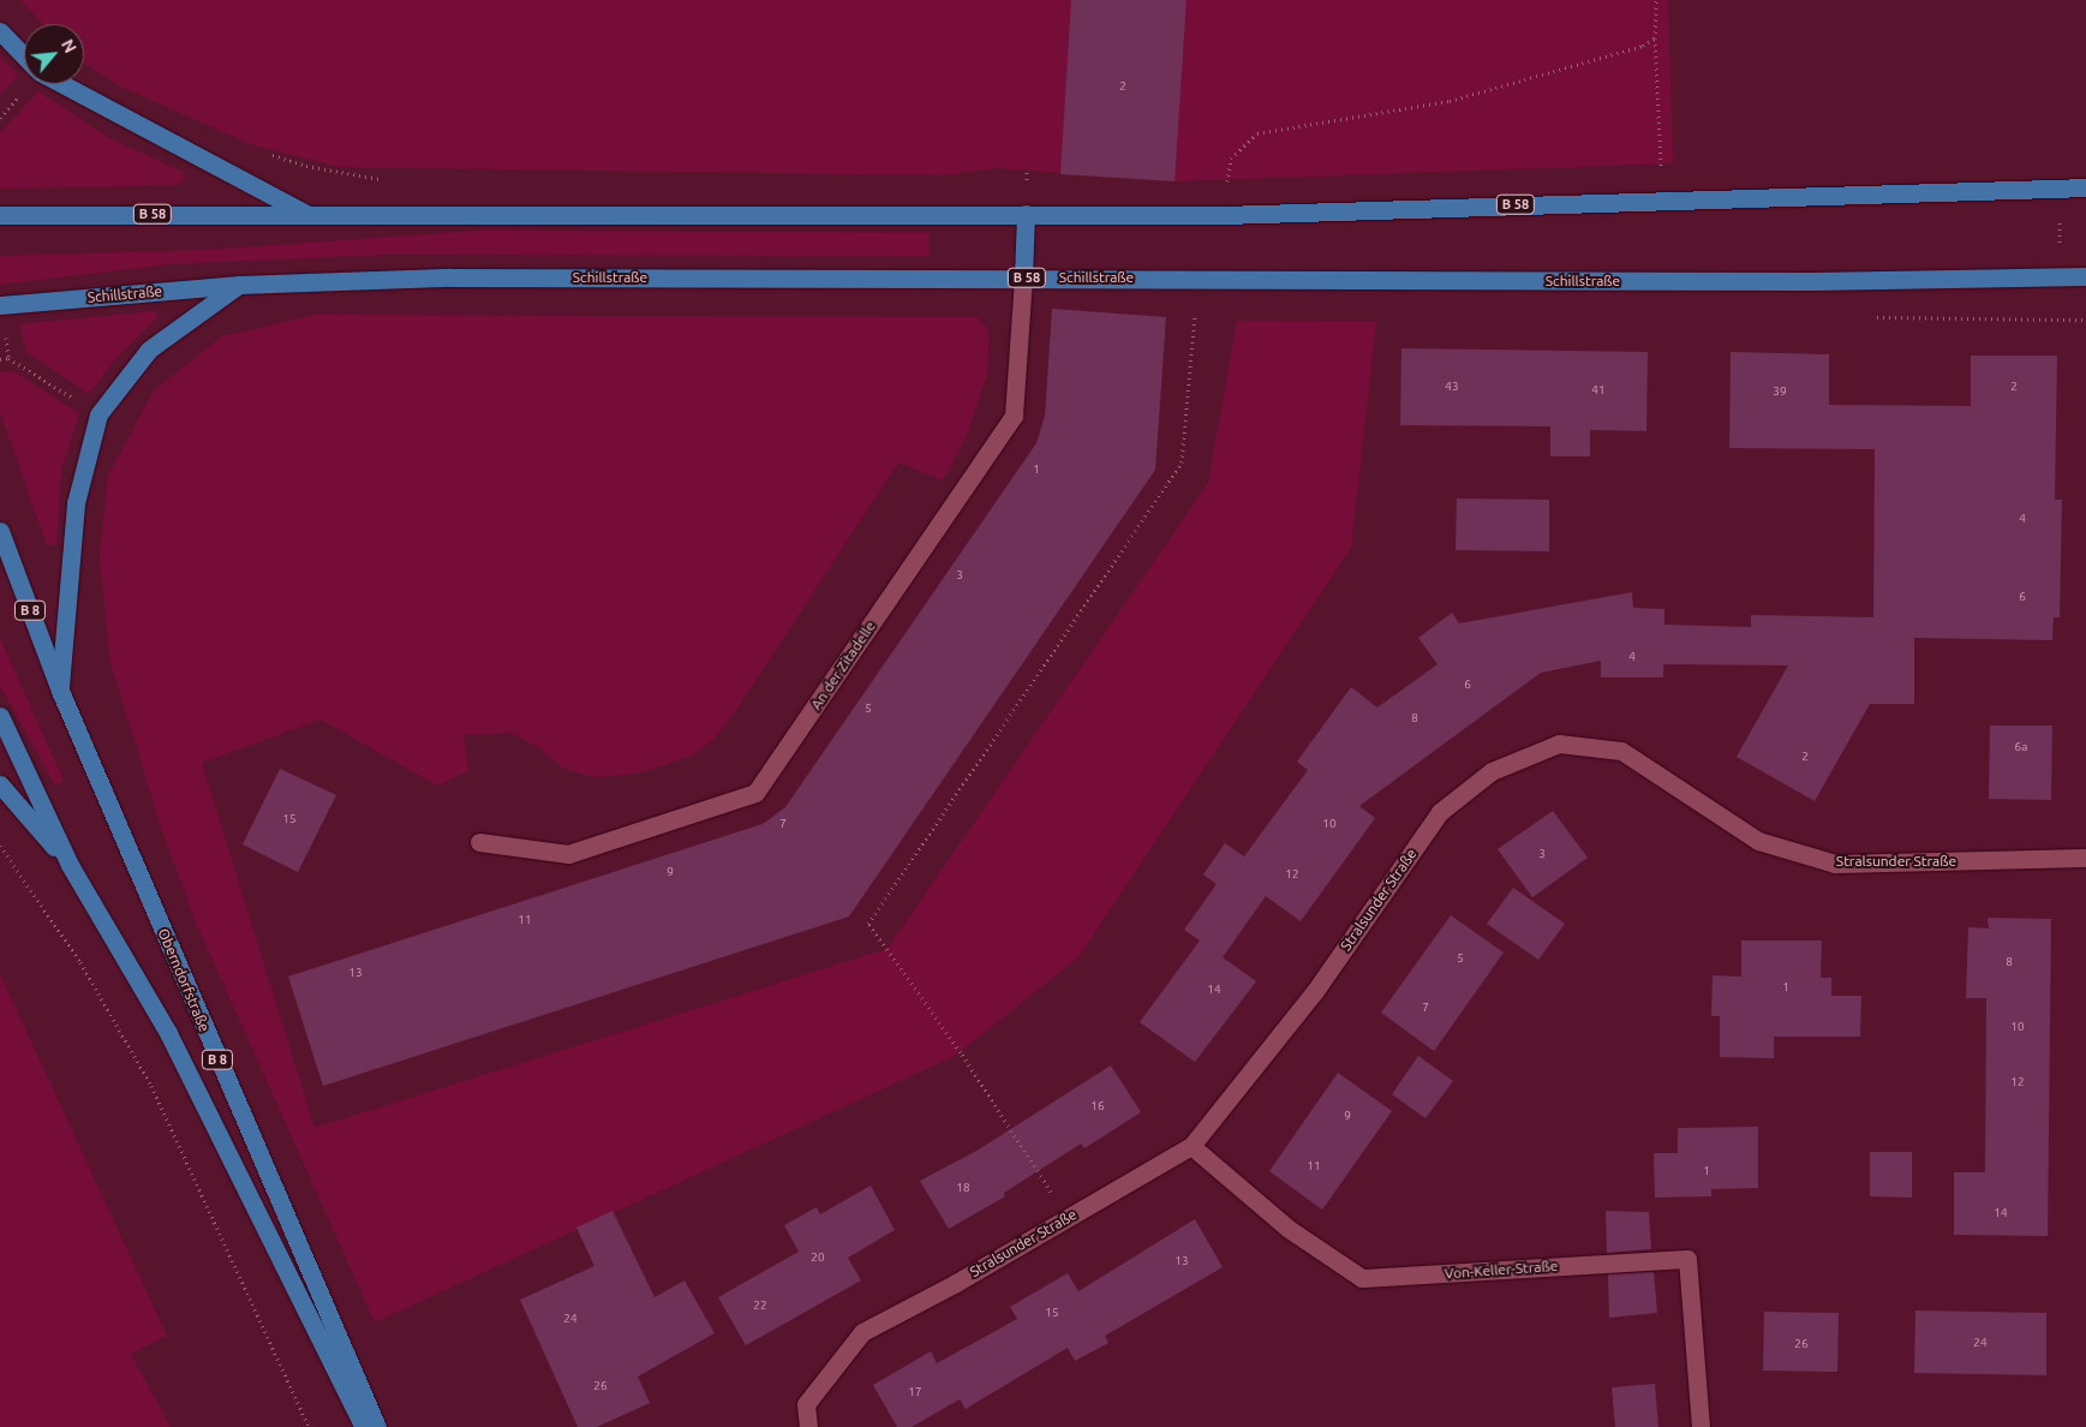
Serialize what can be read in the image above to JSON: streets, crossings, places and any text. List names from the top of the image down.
{
  "streets": {
    "main road": [
      "B 58",
      "Schillstraße",
      "B 8",
      "Oberndorfstraße"
    ],
    "street": ["An der Zitadelle", "Stralsunder Straße", "Von-Keller-Straße"]
  },
  "crossings": [
    ["Schillstraße", "An der Zitadelle"],
    ["Stralsunder Straße", "Von-Keller-Straße"]
  ],
  "house_numbers": [
    "2",
    "43",
    "2",
    "41",
    "39",
    "1",
    "4",
    "3",
    "6",
    "4",
    "6",
    "5",
    "8",
    "6a",
    "2",
    "15",
    "7",
    "10",
    "3",
    "9",
    "12",
    "11",
    "5",
    "8",
    "13",
    "1",
    "14",
    "7",
    "10",
    "12",
    "16",
    "9",
    "11",
    "1",
    "18",
    "14",
    "20",
    "13",
    "22",
    "15",
    "24",
    "24",
    "26",
    "26",
    "17"
  ],
  "north": "top right"
}
